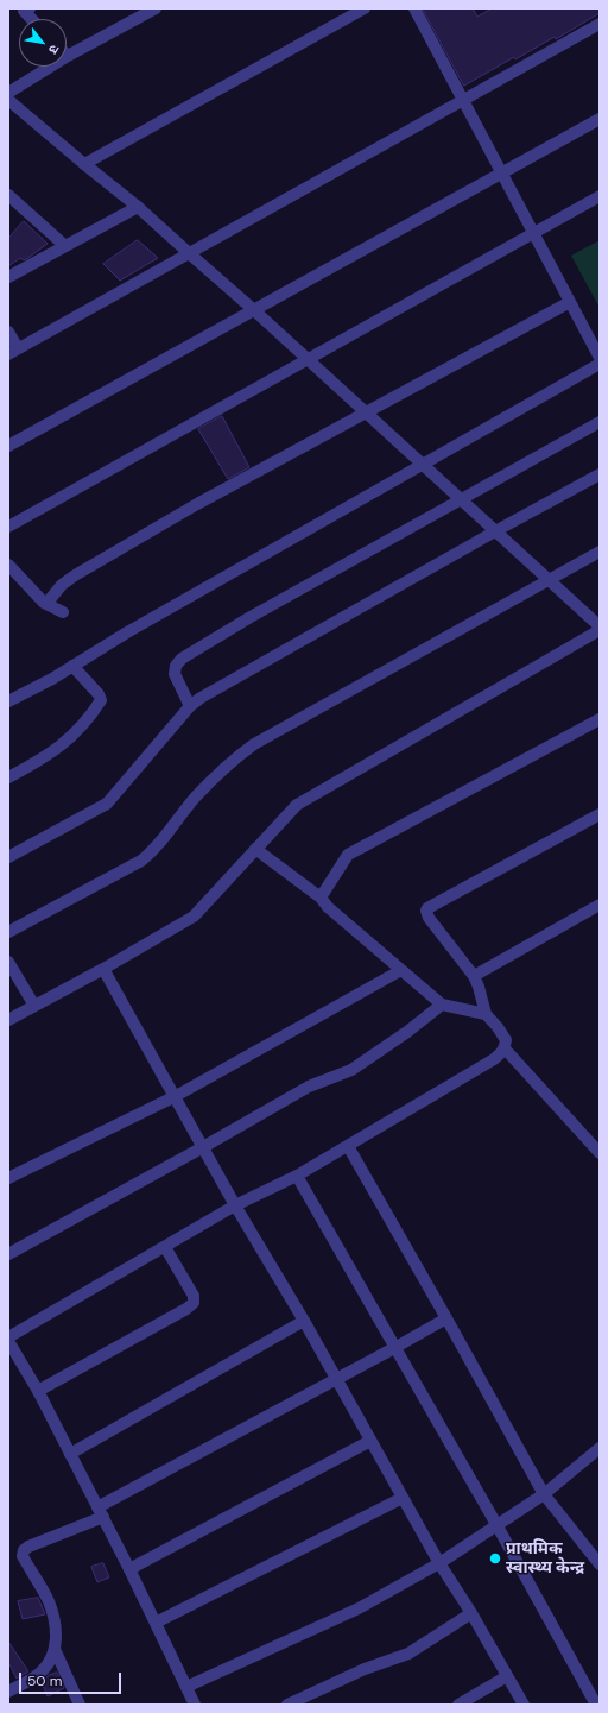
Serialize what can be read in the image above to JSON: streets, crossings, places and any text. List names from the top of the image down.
{
  "places": ["प्राथमिक स्वास्थ्य केन्द्र"],
  "scale_bar": "50 m",
  "north": "bottom right"
}
